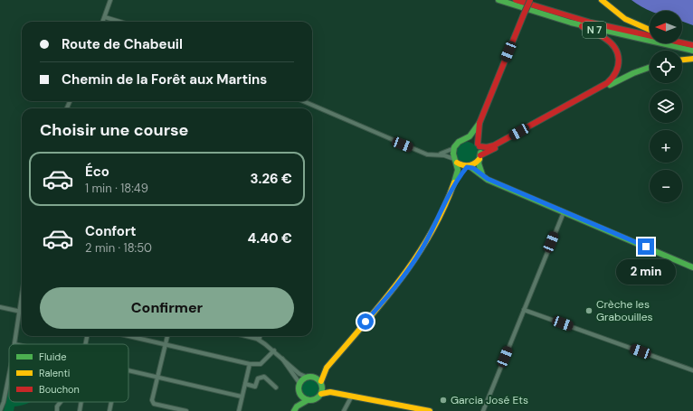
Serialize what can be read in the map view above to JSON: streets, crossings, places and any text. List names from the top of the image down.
{
  "streets": {
    "main road": ["N 7"]
  },
  "places": ["Crèche les Grabouilles", "Garcia José Ets"],
  "legend": ["Fluide", "Ralenti", "Bouchon"],
  "north": "left",
  "page": {
    "map_buttons": ["+", "−"],
    "banner": ["Route de Chabeuil", "Chemin de la Forêt aux Martins"],
    "heading": "Choisir une course",
    "list": [
      {
        "name": "Éco",
        "note": "1 min · 18:49",
        "value": "3.26 €"
      },
      {
        "name": "Confort",
        "note": "2 min · 18:50",
        "value": "4.40 €"
      }
    ],
    "bubble": "2 min",
    "buttons": "Confirmer"
  }
}
